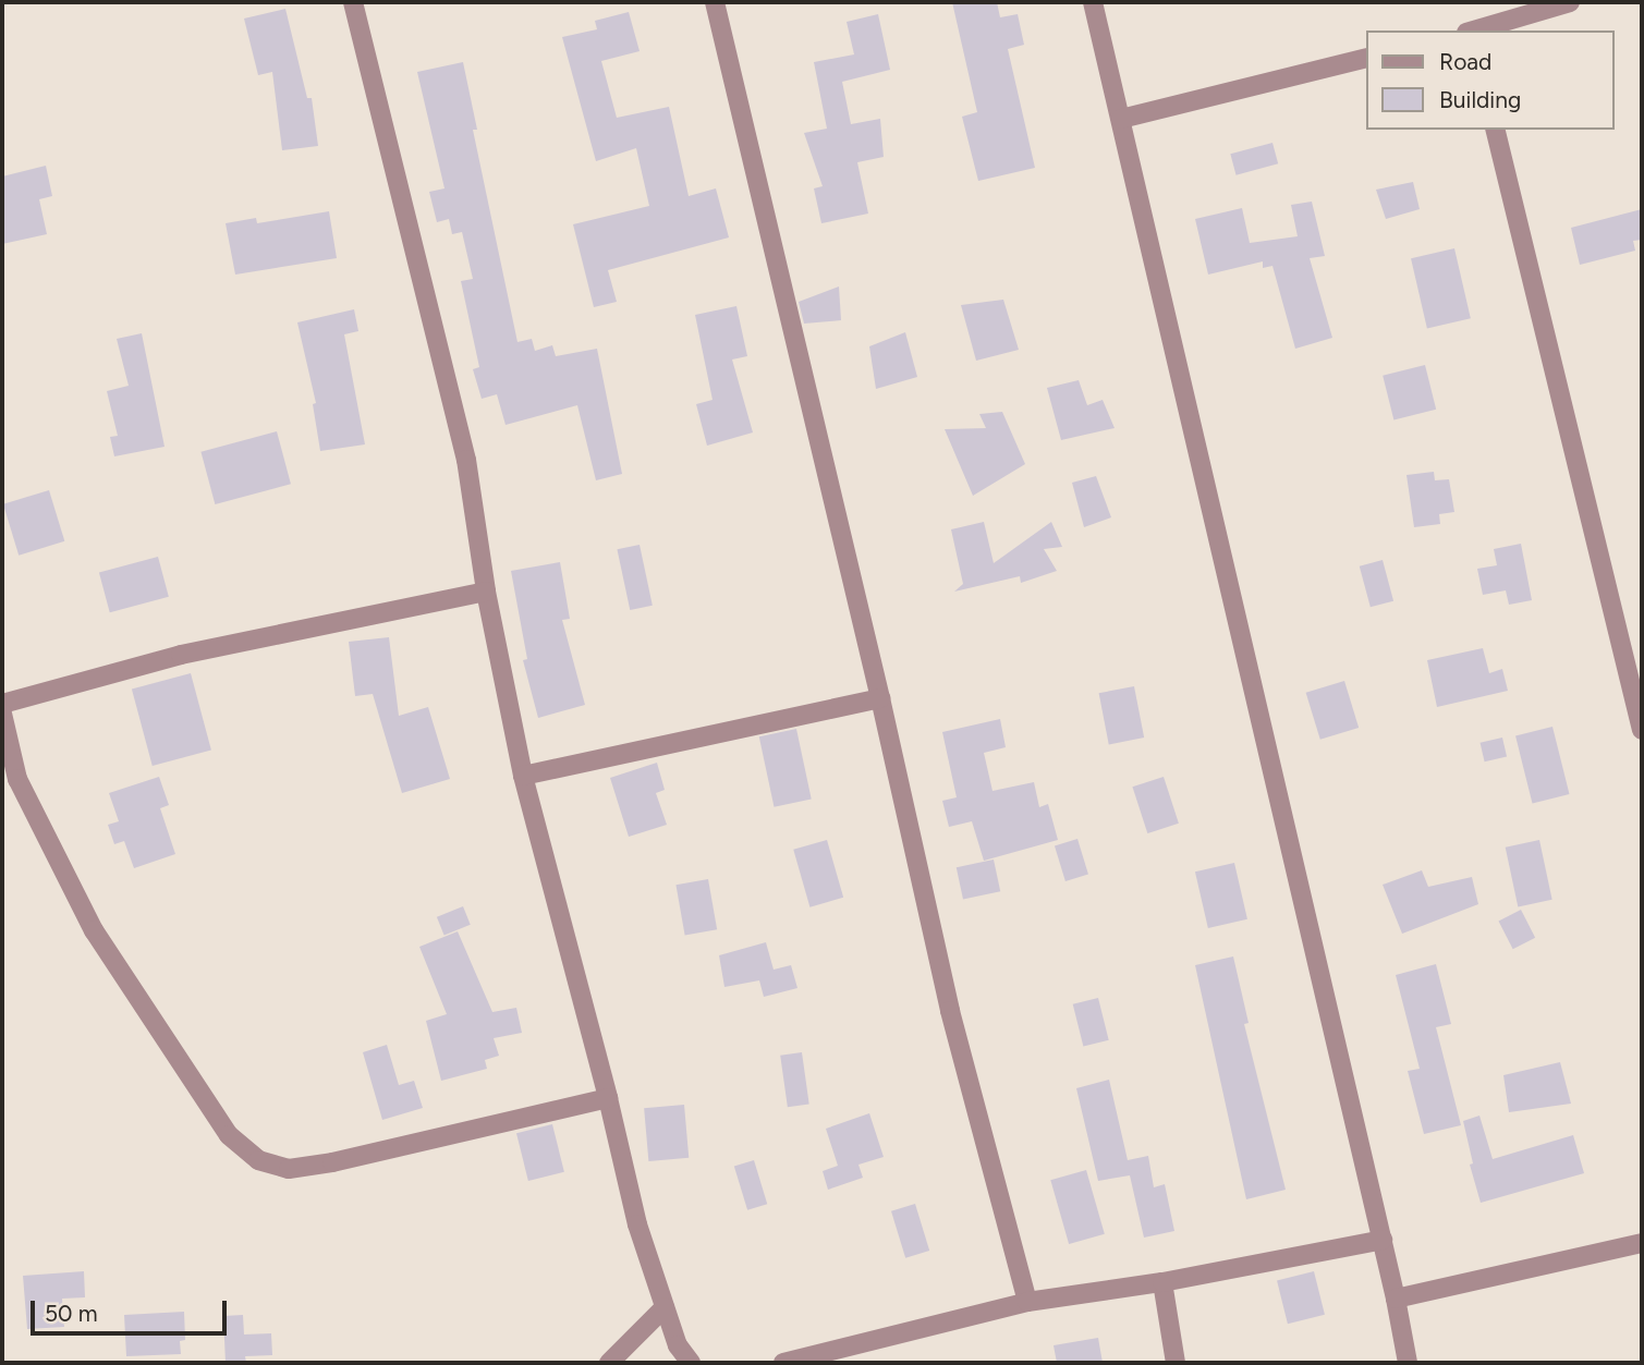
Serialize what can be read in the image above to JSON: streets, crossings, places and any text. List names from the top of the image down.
{
  "legend": ["Road", "Building"],
  "scale_bar": "50 m"
}
